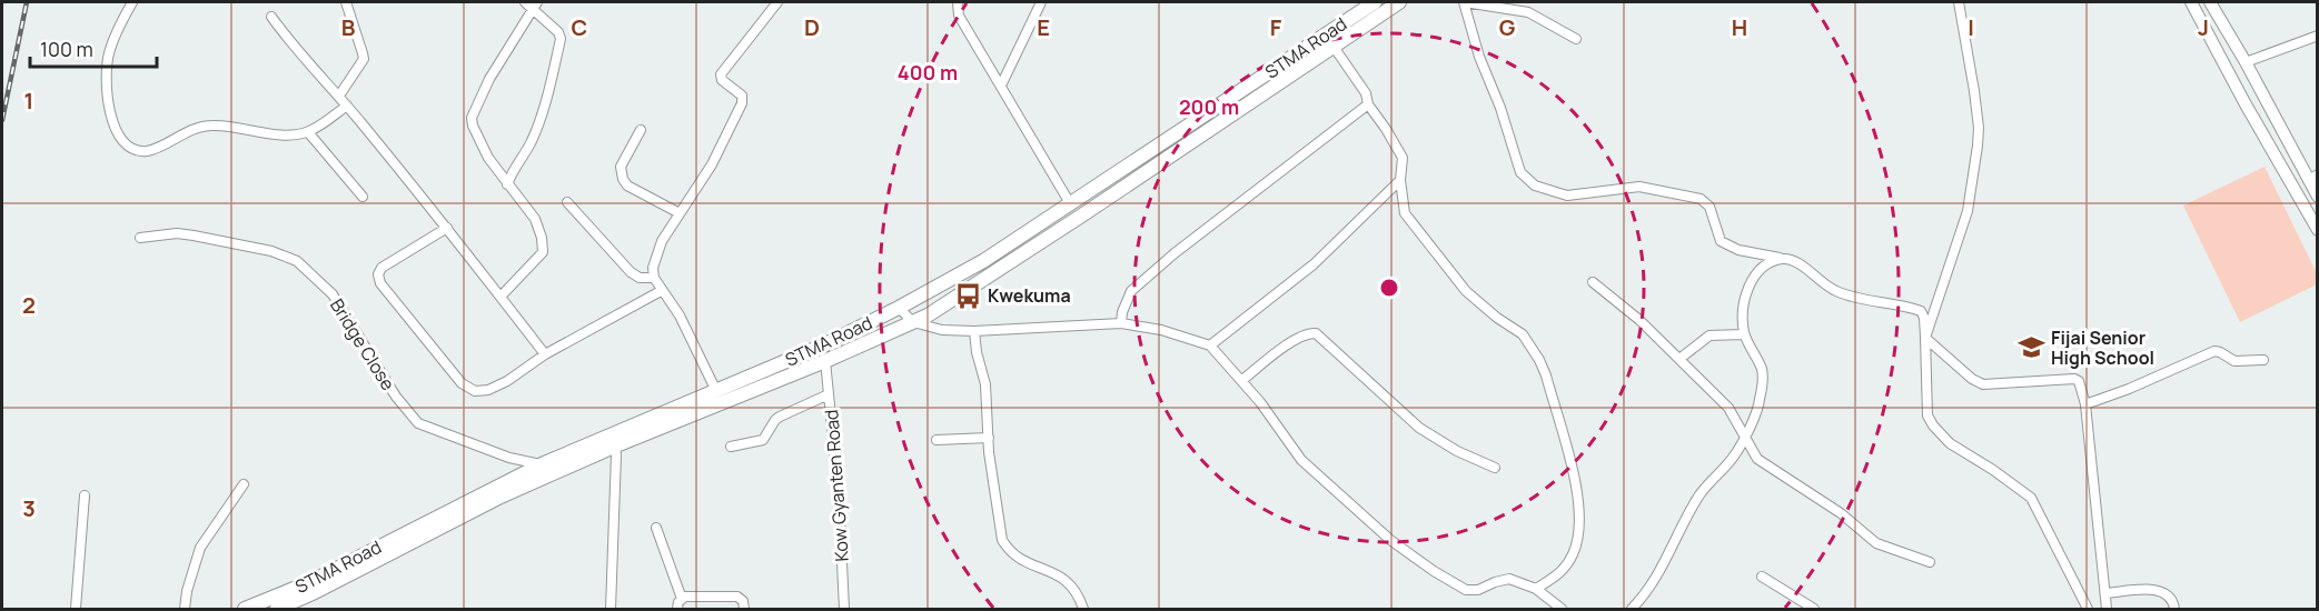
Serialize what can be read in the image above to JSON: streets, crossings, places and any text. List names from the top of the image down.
{
  "streets": {
    "main road": ["STMA Road"],
    "street": ["Bridge Close", "Kow Gyanten Road"]
  },
  "crossings": [
    ["STMA Road", "Bridge Close"],
    ["STMA Road", "Kow Gyanten Road"]
  ],
  "places": {
    "bus stop": ["Kwekuma"],
    "school or university": ["Fijai Senior High School"]
  },
  "scale_bar": "100 m",
  "grid": {
    "columns": [
      "B",
      "C",
      "D",
      "E",
      "F",
      "G",
      "H",
      "I",
      "J"
    ],
    "rows": ["1", "2", "3"]
  },
  "rings": ["400 m", "200 m"]
}
